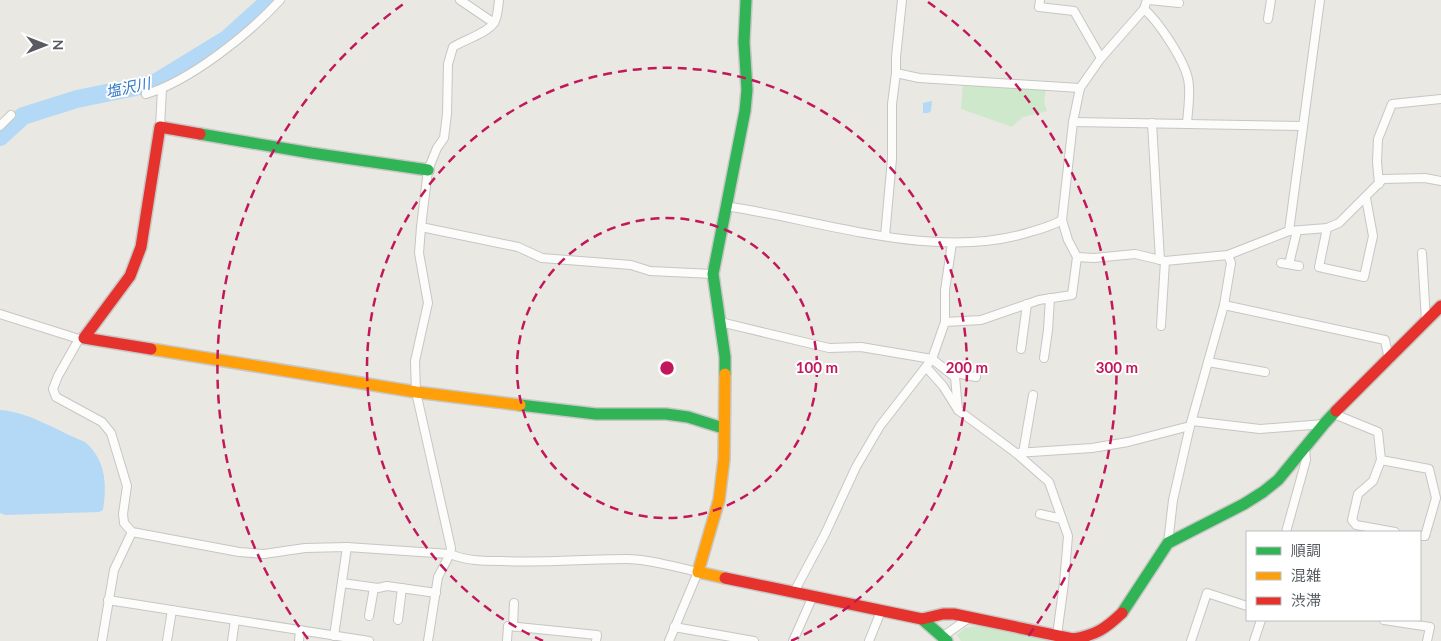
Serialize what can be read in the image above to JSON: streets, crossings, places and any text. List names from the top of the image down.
{
  "water": ["塩沢川"],
  "legend": ["順調", "混雑", "渋滞"],
  "north": "right",
  "rings": ["100 m", "200 m", "300 m"]
}
